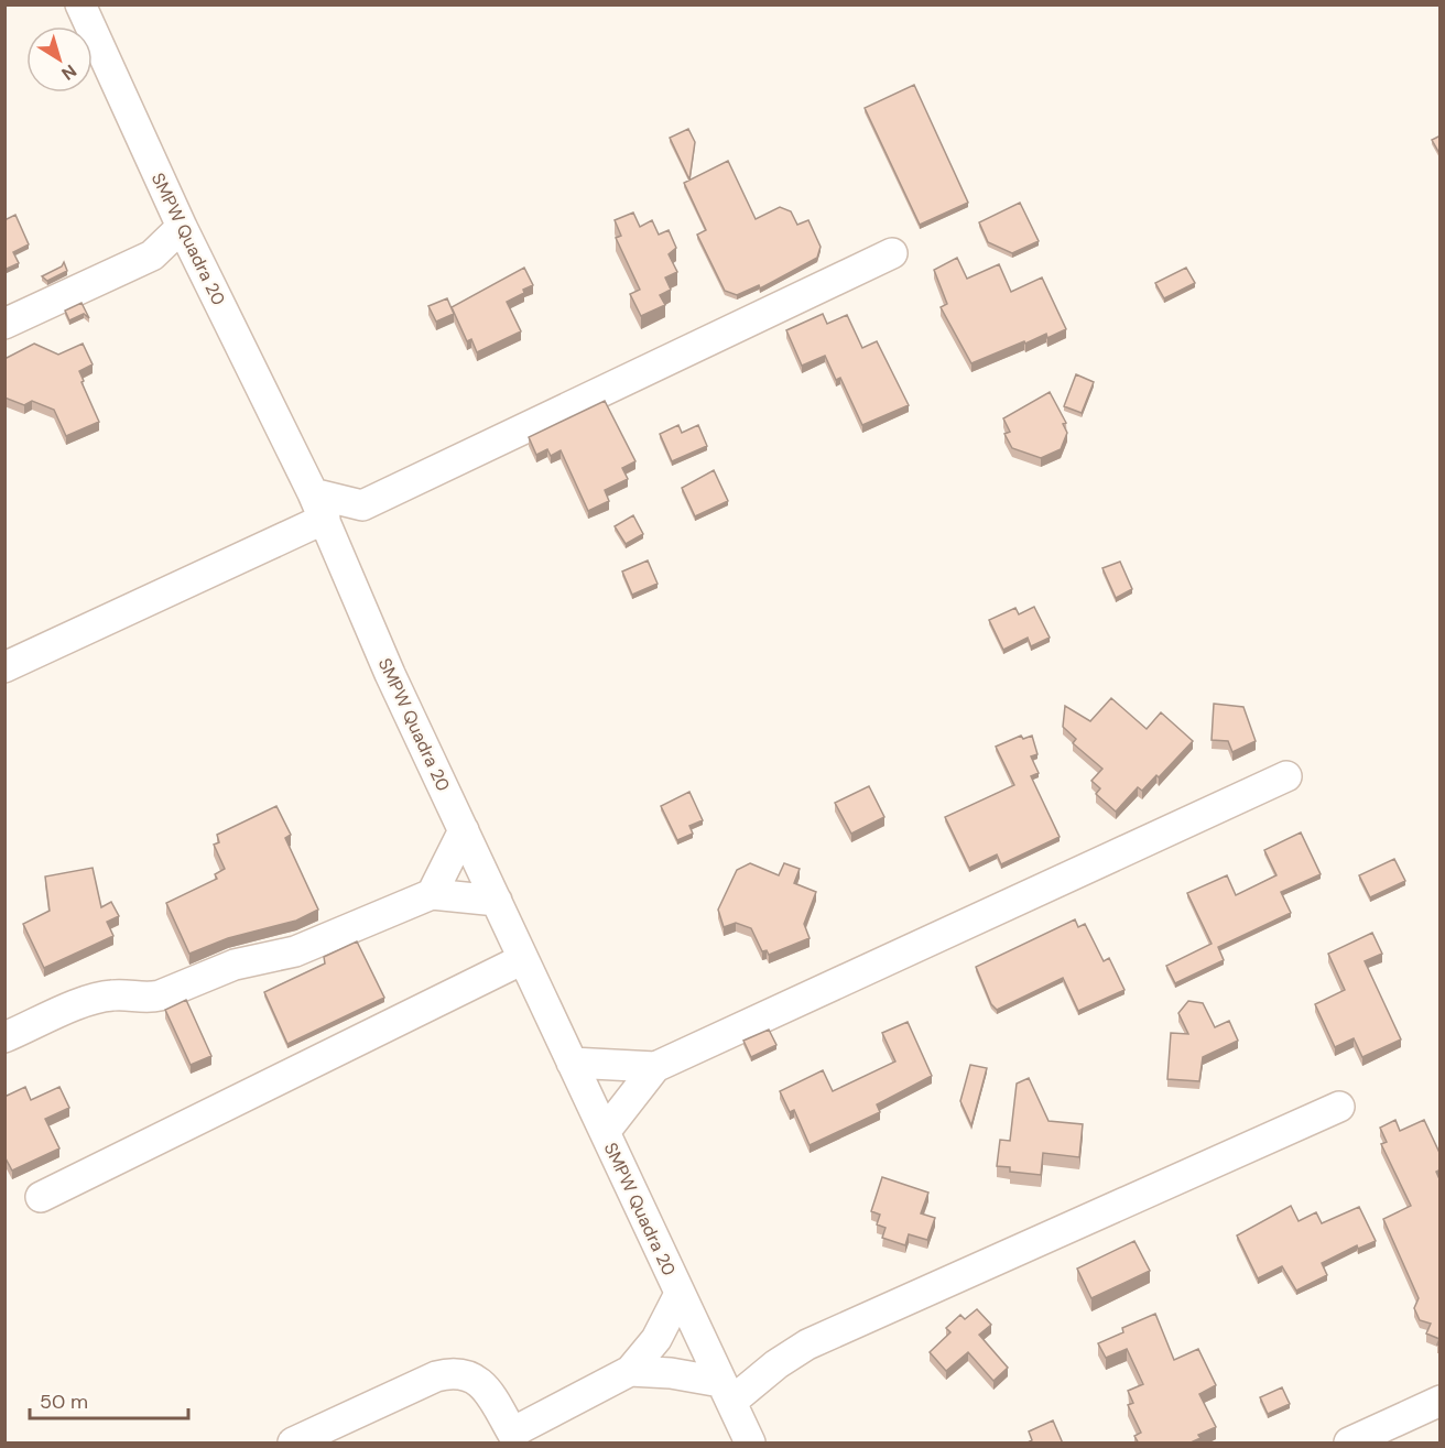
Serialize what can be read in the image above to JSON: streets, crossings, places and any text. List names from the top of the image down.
{
  "streets": {
    "street": ["SMPW Quadra 20"]
  },
  "scale_bar": "50 m",
  "north": "bottom right"
}
